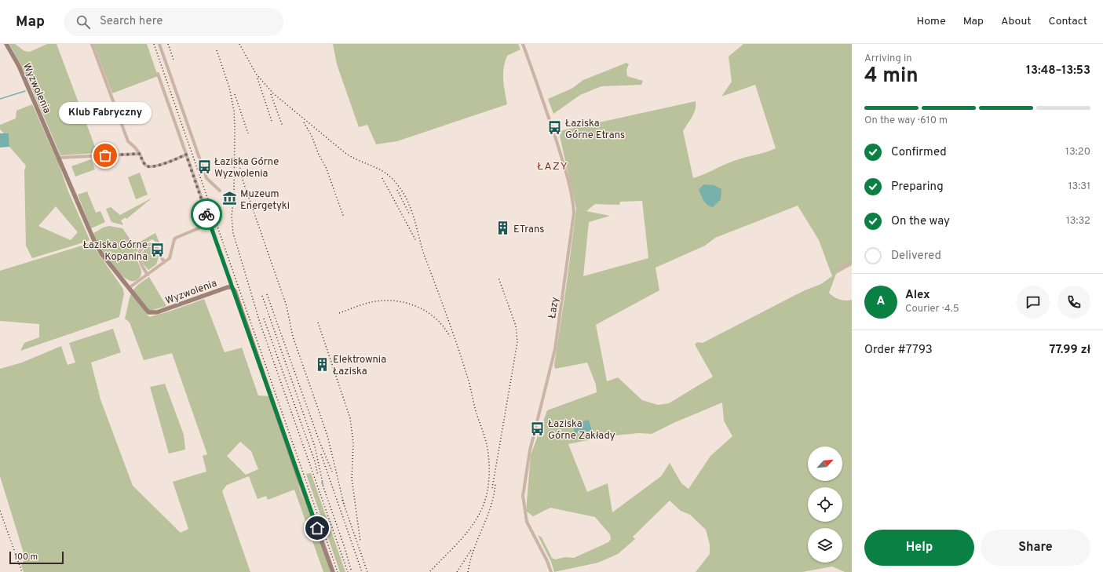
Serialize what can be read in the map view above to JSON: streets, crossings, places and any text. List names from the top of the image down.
{
  "streets": {
    "street": ["Wyzwolenia", "Łazy"]
  },
  "districts": ["ŁAZY"],
  "places": {
    "bus stop": [
      "Łaziska Górne Etrans",
      "Łaziska Górne Wyzwolenia",
      "Łaziska Górne Kopanina",
      "Łaziska Górne Zakłady"
    ],
    "other": ["Klub Fabryczny"],
    "museum": ["Muzeum Energetyki"],
    "building": ["ETrans", "Elektrownia Łaziska"]
  },
  "scale_bar": "100 m",
  "north": "top right",
  "page": {
    "header": "Map",
    "search": "Search here",
    "nav": [
      "Home",
      "Map",
      "About",
      "Contact"
    ],
    "heading": ["4 min", "Arriving in", "13:48–13:53"],
    "panel": [
      "Alex",
      "Courier · 4.5",
      "Order #7793",
      "77.99 zł"
    ],
    "bar": "On the way · 610 m",
    "bubble": "Klub Fabryczny",
    "list": [
      ["Confirmed", "13:20"],
      ["Preparing", "13:31"],
      ["On the way", "13:32"],
      "Delivered"
    ],
    "round": "A",
    "buttons": ["Help", "Share"],
    "scale": "100 m"
  }
}
